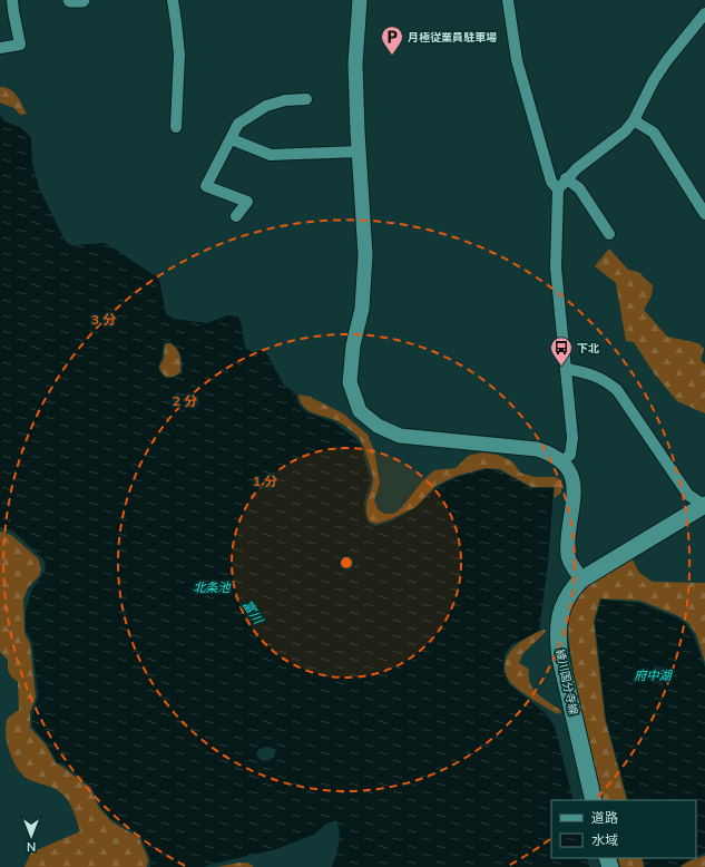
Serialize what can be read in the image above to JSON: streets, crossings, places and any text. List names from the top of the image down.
{
  "streets": {
    "main road": ["綾川国分寺線"]
  },
  "water": ["北条池", "富川", "府中湖"],
  "places": {
    "parking": ["月極従業員駐車場"],
    "bus stop": ["下北"]
  },
  "legend": ["道路", "水域"],
  "north": "bottom",
  "rings": ["3 分", "2 分", "1 分"]
}
